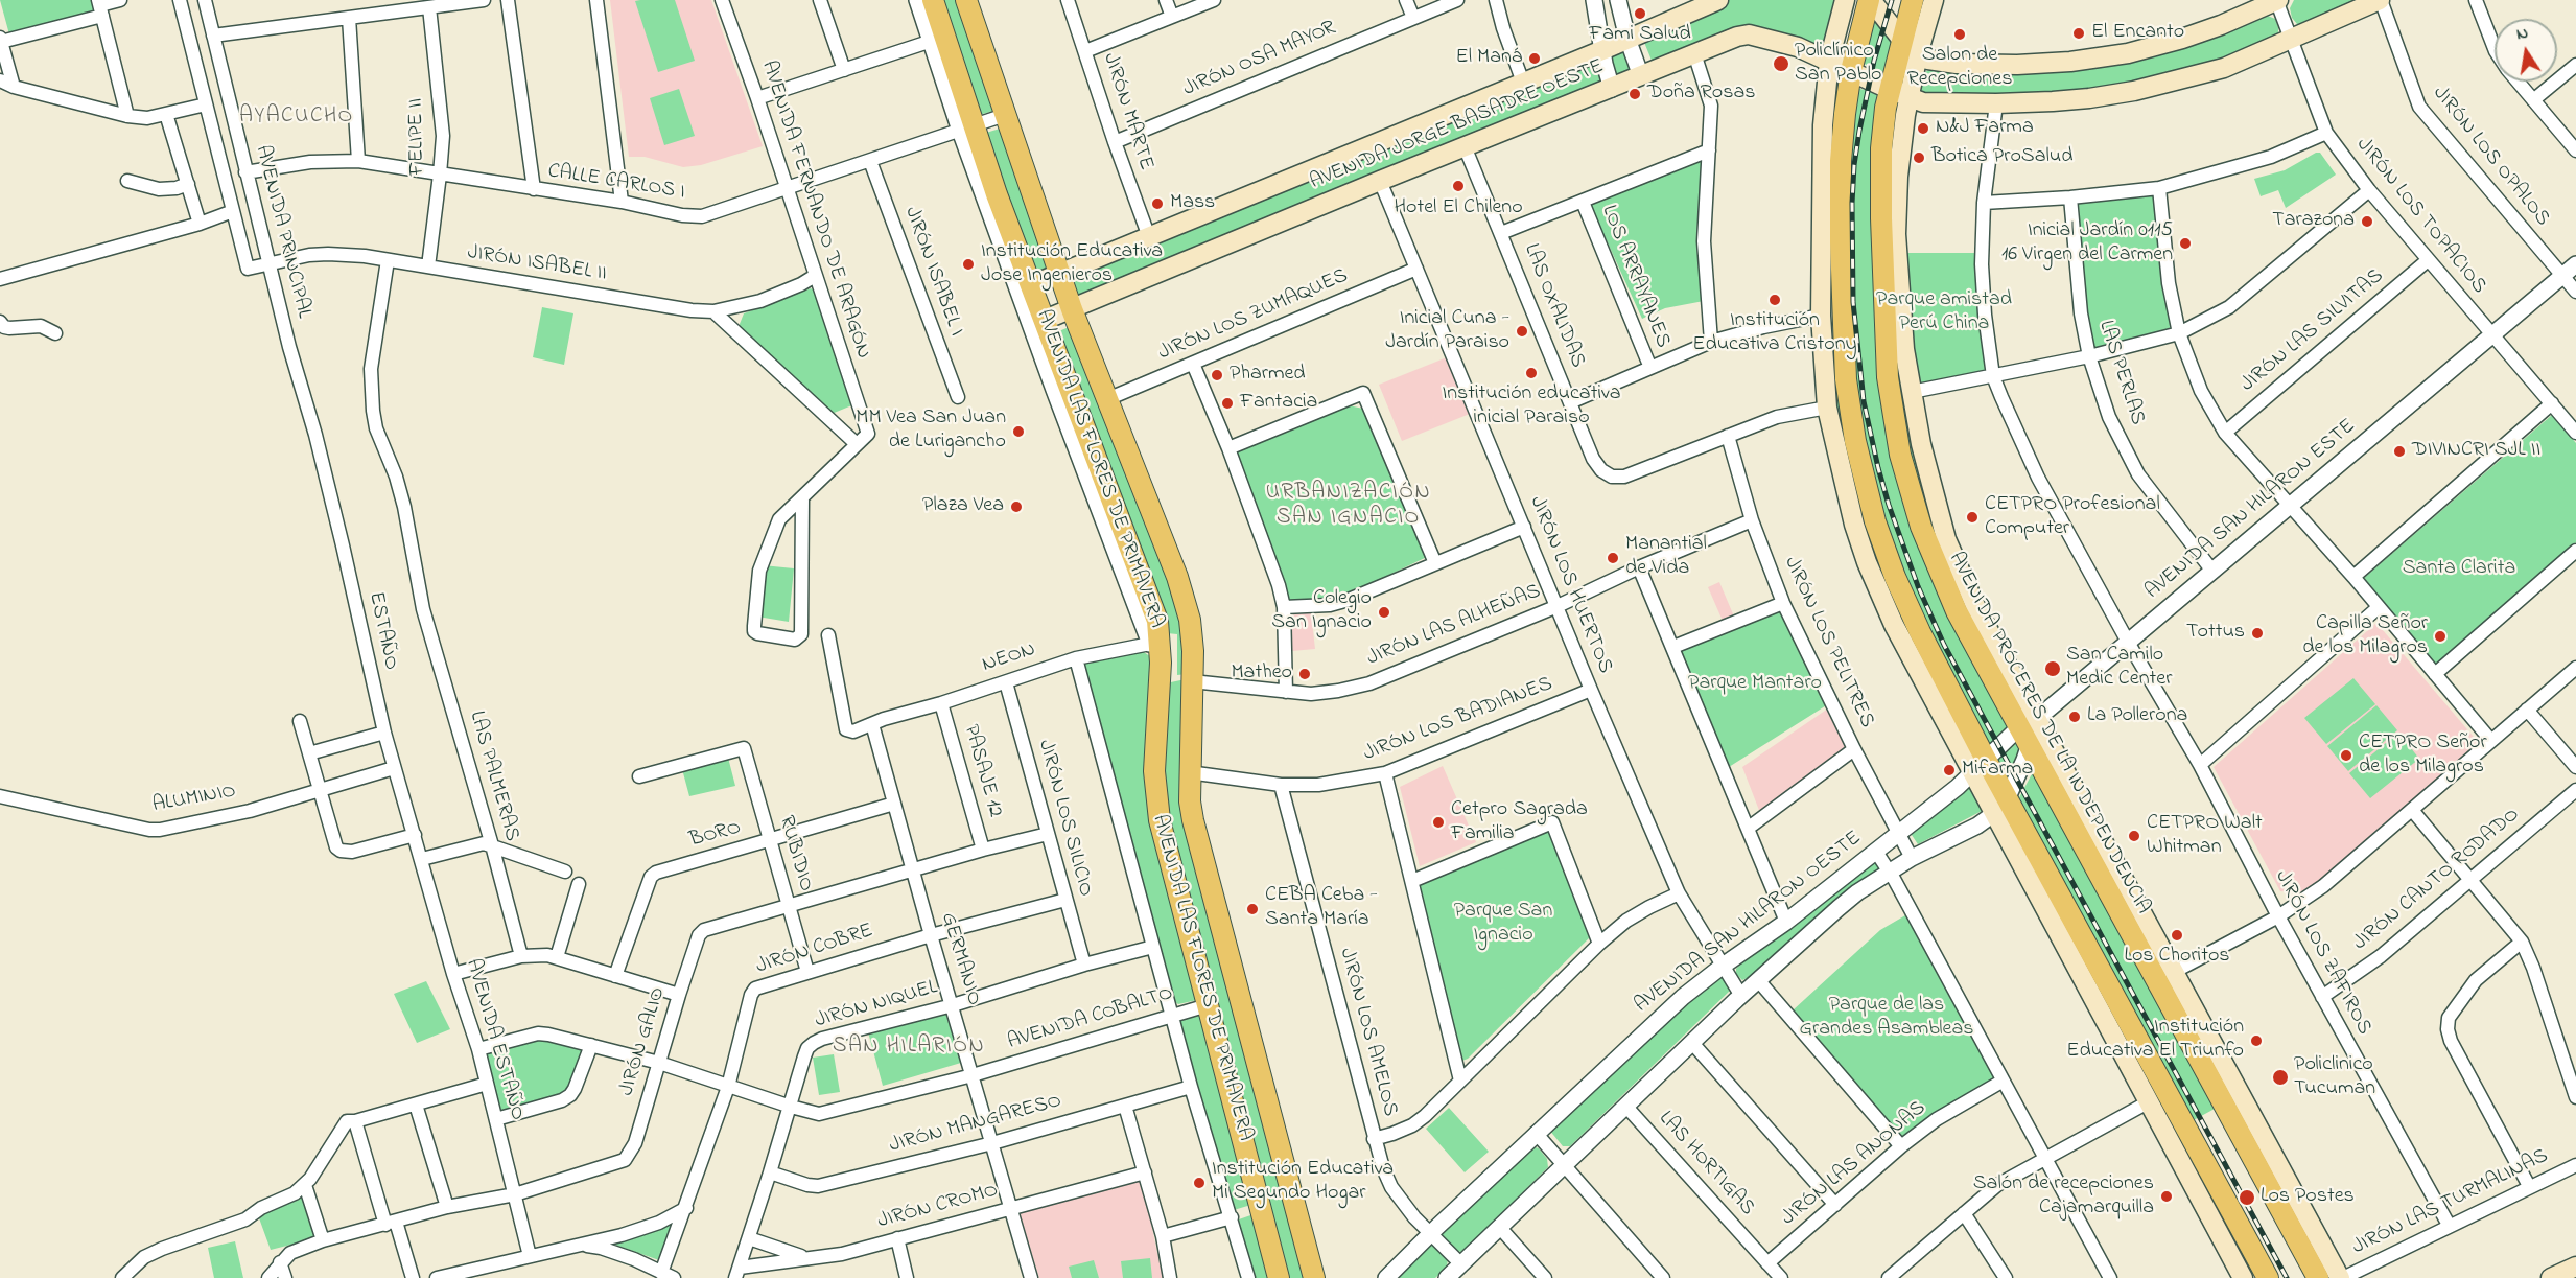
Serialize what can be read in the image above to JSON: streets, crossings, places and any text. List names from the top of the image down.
{
  "streets": {
    "main road": ["AVENIDA JORGE BASADRE OESTE", "AVENIDA LAS FLORES DE PRIMAVERA", "AVENIDA PRÓCERES DE LA INDEPENDENCIA"],
    "street": [
      "JIRÓN OSA MAYOR",
      "JIRÓN MARTE",
      "FELIPE II",
      "JIRÓN LOS OPALOS",
      "CALLE CARLOS I",
      "AVENIDA FERNANDO DE ARAGÓN",
      "JIRÓN LOS TOPACIOS",
      "AVENIDA PRINCIPAL",
      "JIRÓN ISABEL II",
      "JIRÓN ISABEL I",
      "LOS ARRAYANES",
      "LAS OXALIDAS",
      "JIRÓN LOS ZUMAQUES",
      "JIRÓN LAS SILVITAS",
      "LAS PERLAS",
      "AVENIDA SAN HILARON ESTE",
      "JIRÓN LOS HUERTOS",
      "JIRÓN LAS ALHEÑAS",
      "ESTAÑO",
      "JIRÓN LOS PELITRES",
      "NEON",
      "JIRÓN LOS BADIANES",
      "PASAJE 12",
      "LAS PALMERAS",
      "ALUMINIO",
      "JIRÓN LOS SILICIO",
      "BORO",
      "RUBIDIO",
      "JIRÓN CANTO RODADO",
      "AVENIDA SAN HILARON OESTE",
      "JIRÓN COBRE",
      "JIRÓN LOS ZAFIROS",
      "GERMANIO",
      "JIRÓN NIQUEL",
      "AVENIDA COBALTO",
      "JIRÓN LOS AMELOS",
      "AVENIDA ESTAÑO",
      "JIRÓN GALIO",
      "JIRÓN MANGARESO",
      "LAS HORTIGAS",
      "JIRÓN LAS ANONAS",
      "JIRÓN LAS TURMALINAS",
      "JIRÓN CROMO"
    ]
  },
  "crossings": [
    ["JIRÓN OSA MAYOR", "JIRÓN MARTE"],
    ["JIRÓN MARTE", "AVENIDA JORGE BASADRE OESTE"],
    ["AVENIDA JORGE BASADRE OESTE", "JIRÓN LOS OPALOS"],
    ["AVENIDA JORGE BASADRE OESTE", "JIRÓN LOS TOPACIOS"],
    ["AVENIDA JORGE BASADRE OESTE", "LAS OXALIDAS"],
    ["AVENIDA JORGE BASADRE OESTE", "AVENIDA LAS FLORES DE PRIMAVERA"],
    ["AVENIDA JORGE BASADRE OESTE", "JIRÓN LOS HUERTOS"],
    ["AVENIDA JORGE BASADRE OESTE", "AVENIDA PRÓCERES DE LA INDEPENDENCIA"],
    ["AVENIDA JORGE BASADRE OESTE", "JIRÓN LOS ZAFIROS"],
    ["FELIPE II", "CALLE CARLOS I"],
    ["FELIPE II", "JIRÓN ISABEL II"],
    ["JIRÓN LOS OPALOS", "AVENIDA SAN HILARON ESTE"],
    ["CALLE CARLOS I", "AVENIDA FERNANDO DE ARAGÓN"],
    ["CALLE CARLOS I", "AVENIDA PRINCIPAL"],
    ["CALLE CARLOS I", "JIRÓN ISABEL I"],
    ["CALLE CARLOS I", "AVENIDA LAS FLORES DE PRIMAVERA"],
    ["AVENIDA FERNANDO DE ARAGÓN", "JIRÓN ISABEL II"],
    ["JIRÓN LOS TOPACIOS", "JIRÓN LAS SILVITAS"],
    ["JIRÓN LOS TOPACIOS", "AVENIDA SAN HILARON ESTE"],
    ["AVENIDA PRINCIPAL", "JIRÓN ISABEL II"],
    ["AVENIDA PRINCIPAL", "ESTAÑO"],
    ["JIRÓN ISABEL II", "LAS PALMERAS"],
    ["LAS OXALIDAS", "JIRÓN LOS PELITRES"],
    ["JIRÓN LOS ZUMAQUES", "AVENIDA LAS FLORES DE PRIMAVERA"],
    ["JIRÓN LOS ZUMAQUES", "JIRÓN LOS HUERTOS"],
    ["LAS PERLAS", "AVENIDA SAN HILARON ESTE"],
    ["AVENIDA LAS FLORES DE PRIMAVERA", "JIRÓN LAS ALHEÑAS"],
    ["AVENIDA LAS FLORES DE PRIMAVERA", "NEON"],
    ["AVENIDA LAS FLORES DE PRIMAVERA", "JIRÓN LOS BADIANES"],
    ["AVENIDA LAS FLORES DE PRIMAVERA", "AVENIDA COBALTO"],
    ["AVENIDA SAN HILARON ESTE", "AVENIDA PRÓCERES DE LA INDEPENDENCIA"],
    ["AVENIDA SAN HILARON ESTE", "AVENIDA SAN HILARON OESTE"],
    ["AVENIDA SAN HILARON ESTE", "JIRÓN LOS ZAFIROS"],
    ["JIRÓN LOS HUERTOS", "JIRÓN LAS ALHEÑAS"],
    ["JIRÓN LOS HUERTOS", "JIRÓN LOS BADIANES"],
    ["JIRÓN LOS HUERTOS", "AVENIDA SAN HILARON OESTE"],
    ["JIRÓN LAS ALHEÑAS", "JIRÓN LOS PELITRES"],
    ["ESTAÑO", "ALUMINIO"],
    ["ESTAÑO", "AVENIDA ESTAÑO"],
    ["JIRÓN LOS PELITRES", "AVENIDA SAN HILARON OESTE"],
    ["NEON", "PASAJE 12"],
    ["NEON", "JIRÓN LOS SILICIO"],
    ["NEON", "GERMANIO"],
    ["JIRÓN LOS BADIANES", "JIRÓN LOS AMELOS"],
    ["AVENIDA PRÓCERES DE LA INDEPENDENCIA", "AVENIDA SAN HILARON OESTE"],
    ["AVENIDA PRÓCERES DE LA INDEPENDENCIA", "JIRÓN LAS TURMALINAS"],
    ["PASAJE 12", "JIRÓN GALIO"],
    ["JIRÓN LOS SILICIO", "JIRÓN COBRE"],
    ["JIRÓN LOS SILICIO", "JIRÓN NIQUEL"],
    ["JIRÓN LOS SILICIO", "JIRÓN GALIO"],
    ["BORO", "RUBIDIO"],
    ["BORO", "GERMANIO"],
    ["RUBIDIO", "JIRÓN COBRE"],
    ["RUBIDIO", "JIRÓN GALIO"],
    ["JIRÓN CANTO RODADO", "JIRÓN LOS ZAFIROS"],
    ["AVENIDA SAN HILARON OESTE", "JIRÓN LOS AMELOS"],
    ["AVENIDA SAN HILARON OESTE", "LAS HORTIGAS"],
    ["JIRÓN COBRE", "GERMANIO"],
    ["JIRÓN COBRE", "AVENIDA COBALTO"],
    ["JIRÓN LOS ZAFIROS", "JIRÓN LAS TURMALINAS"],
    ["GERMANIO", "JIRÓN NIQUEL"],
    ["GERMANIO", "AVENIDA COBALTO"],
    ["GERMANIO", "JIRÓN GALIO"],
    ["GERMANIO", "JIRÓN MANGARESO"],
    ["GERMANIO", "JIRÓN CROMO"],
    ["JIRÓN NIQUEL", "AVENIDA COBALTO"],
    ["JIRÓN NIQUEL", "JIRÓN MANGARESO"],
    ["JIRÓN NIQUEL", "JIRÓN CROMO"],
    ["AVENIDA COBALTO", "AVENIDA ESTAÑO"],
    ["AVENIDA COBALTO", "JIRÓN GALIO"],
    ["AVENIDA ESTAÑO", "JIRÓN GALIO"],
    ["LAS HORTIGAS", "JIRÓN LAS ANONAS"]
  ],
  "districts": ["AYACUCHO", "URBANIZACIÓN SAN IGNACIO", "SAN HILARIÓN"],
  "parks": [
    "Parque amistad Perú China",
    "Santa Clarita",
    "Parque Mantaro",
    "Parque San Ignacio",
    "Parque de las Grandes Asambleas"
  ],
  "places": [
    "Fami Salud",
    "El Encanto",
    "Salon de Recepciones",
    "El Maná",
    "Policlínico San Pablo",
    "Doña Rosas",
    "N&J Farma",
    "Botica ProSalud",
    "Hotel El Chileno",
    "Mass",
    "Tarazona",
    "Inicial Jardín 0115 16 Virgen del Carmen",
    "Institución Educativa Jose Ingenieros",
    "Institución Educativa Cristony",
    "Inicial Cuna - Jardín Paraiso",
    "Institución educativa inicial Paraiso",
    "Pharmed",
    "Fantacia",
    "MM Vea San Juan de Lurigancho",
    "DIVINCRI SJL II",
    "Plaza Vea",
    "CETPRO Profesional Computer",
    "Manantial de Vida",
    "Colegio San Ignacio",
    "Tottus",
    "Capilla Señor de los Milagros",
    "San Camilo Medic Center",
    "Matheo",
    "La Pollerona",
    "CETPRO Señor de los Milagros",
    "Mifarma",
    "Cetpro Sagrada Familia",
    "CETPRO Walt Whitman",
    "CEBA Ceba - Santa María",
    "Los Choritos",
    "Institución Educativa El Triunfo",
    "Policlinico Tucuman",
    "Institución Educativa Mi Segundo Hogar",
    "Salón de recepciones Cajamarquilla",
    "Los Postes"
  ],
  "north": "top"
}
